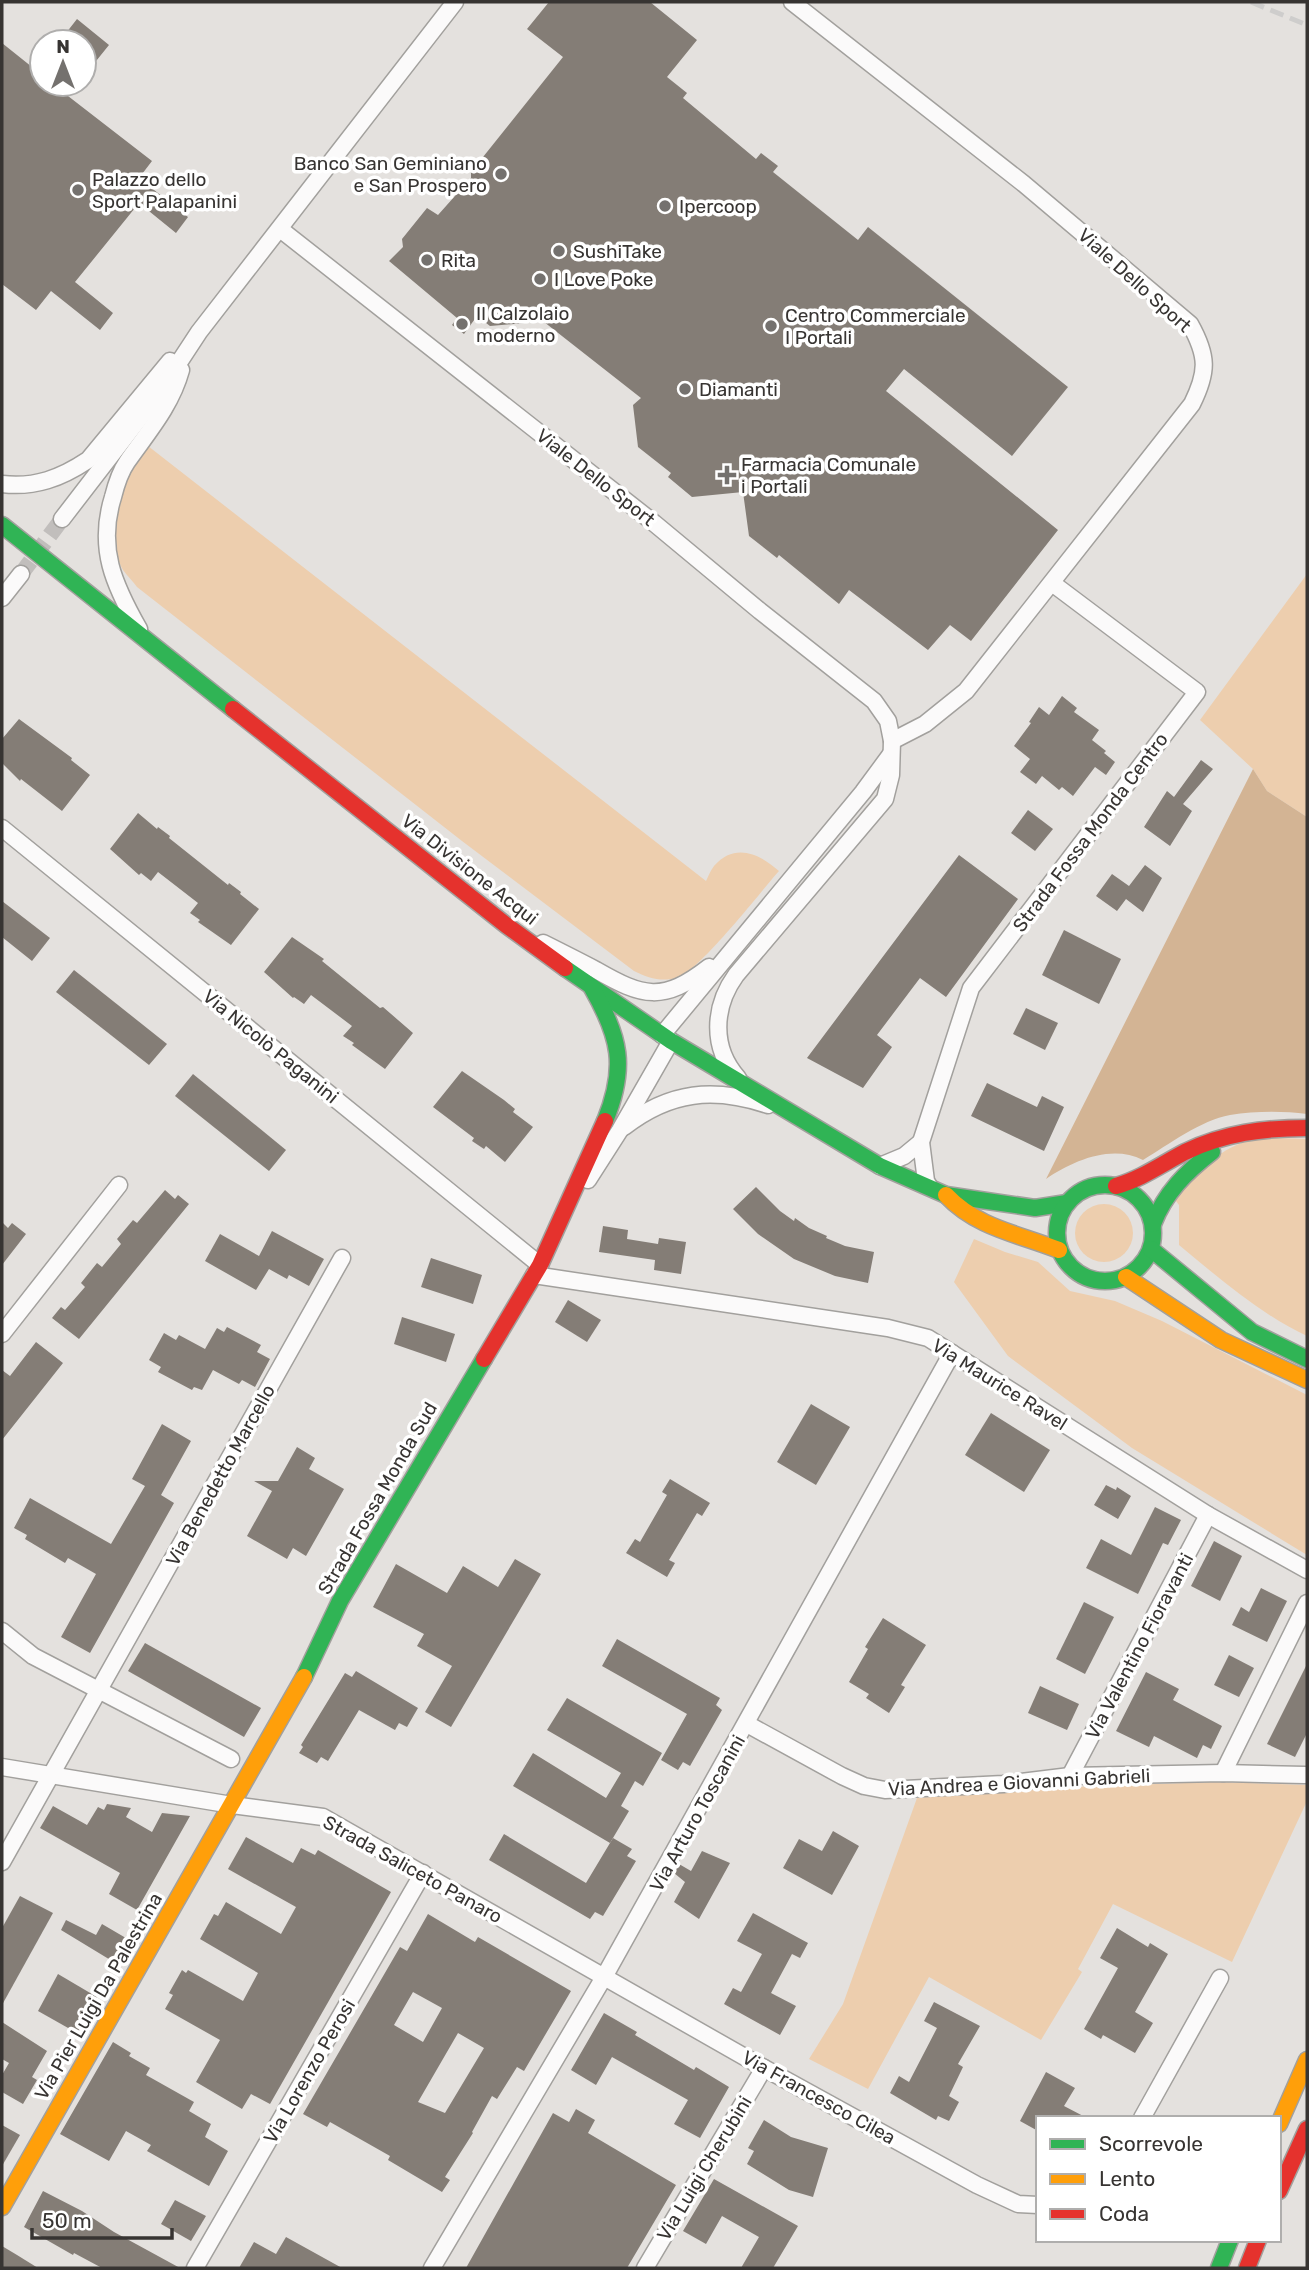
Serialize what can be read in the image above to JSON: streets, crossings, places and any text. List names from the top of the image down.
{
  "streets": {
    "main road": ["Via Divisione Acqui", "Strada Fossa Monda Sud", "Via Pier Luigi Da Palestrina"],
    "street": [
      "Viale Dello Sport",
      "Strada Fossa Monda Centro",
      "Via Nicolò Paganini",
      "Via Maurice Ravel",
      "Via Benedetto Marcello",
      "Via Valentino Fioravanti",
      "Via Andrea e Giovanni Gabrieli",
      "Via Arturo Toscanini",
      "Strada Saliceto Panaro",
      "Via Lorenzo Perosi",
      "Via Francesco Cilea",
      "Via Luigi Cherubini"
    ]
  },
  "crossings": [
    ["Viale Dello Sport", "Strada Fossa Monda Centro"],
    ["Viale Dello Sport", "Via Divisione Acqui"],
    ["Viale Dello Sport", "Strada Fossa Monda Sud"],
    ["Strada Fossa Monda Centro", "Via Divisione Acqui"],
    ["Via Divisione Acqui", "Strada Fossa Monda Sud"],
    ["Via Nicolò Paganini", "Via Maurice Ravel"],
    ["Via Nicolò Paganini", "Strada Fossa Monda Sud"],
    ["Via Maurice Ravel", "Strada Fossa Monda Sud"],
    ["Via Maurice Ravel", "Via Valentino Fioravanti"],
    ["Via Maurice Ravel", "Via Arturo Toscanini"],
    ["Via Benedetto Marcello", "Strada Saliceto Panaro"],
    ["Strada Fossa Monda Sud", "Strada Saliceto Panaro"],
    ["Strada Fossa Monda Sud", "Via Pier Luigi Da Palestrina"],
    ["Via Valentino Fioravanti", "Via Andrea e Giovanni Gabrieli"],
    ["Via Andrea e Giovanni Gabrieli", "Via Arturo Toscanini"],
    ["Via Arturo Toscanini", "Strada Saliceto Panaro"],
    ["Via Arturo Toscanini", "Via Francesco Cilea"],
    ["Strada Saliceto Panaro", "Via Pier Luigi Da Palestrina"],
    ["Strada Saliceto Panaro", "Via Lorenzo Perosi"],
    ["Strada Saliceto Panaro", "Via Francesco Cilea"],
    ["Via Francesco Cilea", "Via Luigi Cherubini"]
  ],
  "places": {
    "other": [
      "Banco San Geminiano e San Prospero",
      "Palazzo dello Sport Palapanini",
      "Ipercoop",
      "SushiTake",
      "Rita",
      "I Love Poke",
      "Il Calzolaio moderno",
      "Centro Commerciale I Portali",
      "Diamanti"
    ],
    "health": ["Farmacia Comunale i Portali"]
  },
  "legend": ["Scorrevole", "Lento", "Coda"],
  "scale_bar": "50 m",
  "north": "top"
}
